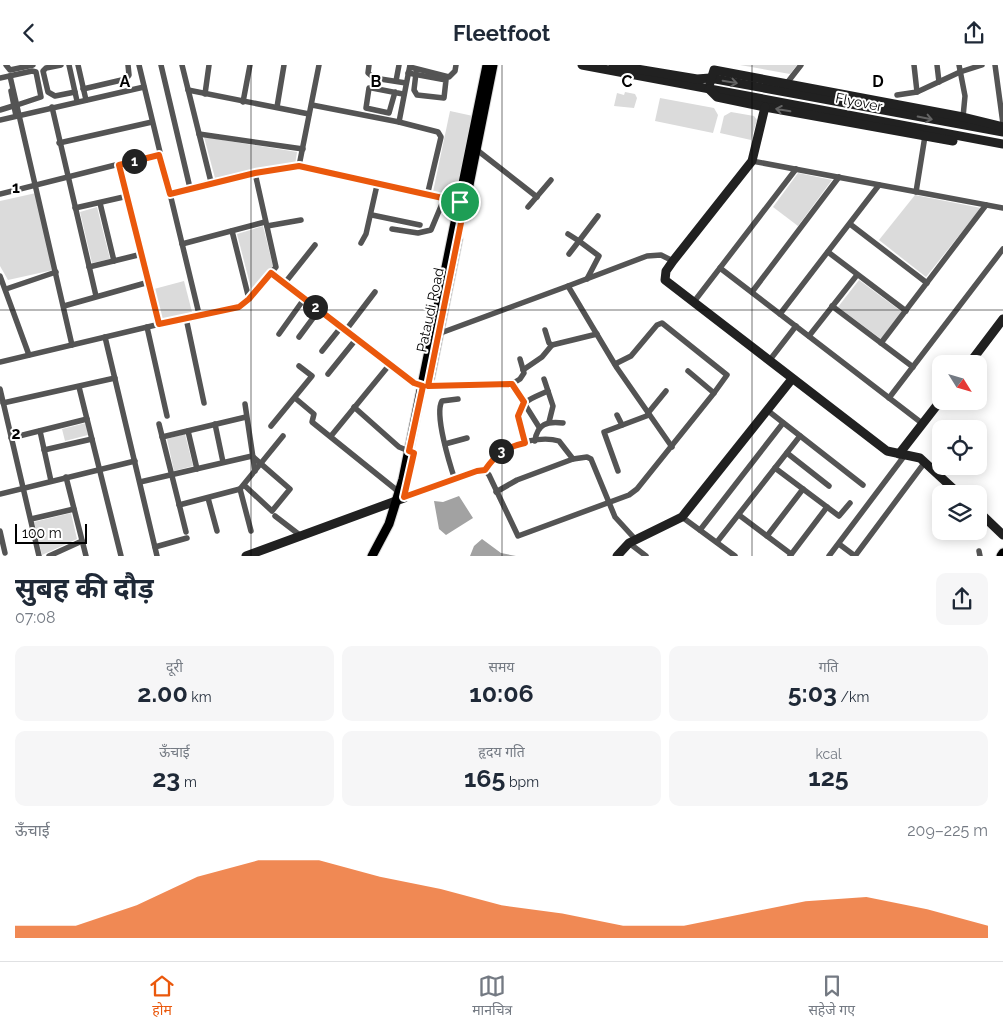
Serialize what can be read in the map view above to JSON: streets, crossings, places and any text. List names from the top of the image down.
{
  "streets": {
    "street": ["Flyover"]
  },
  "scale_bar": "100 m",
  "north": "bottom right",
  "page": {
    "header": "Fleetfoot",
    "pins": ["1", "2", "3"],
    "scale": "100 m",
    "heading": ["सुबह की दौड़", "07:08"],
    "stats": [
      ["दूरी", "2.00 km"],
      ["समय", "10:06"],
      ["गति", "5:03 /km"],
      ["ऊँचाई", "23 m"],
      ["हृदय गति", "165 bpm"],
      ["kcal", "125"]
    ],
    "chart": ["ऊँचाई", "209–225 m"],
    "tabs": ["होम", "मानचित्र", "सहेजे गए"]
  },
  "grid": {
    "columns": [
      "A",
      "B",
      "C",
      "D"
    ],
    "rows": ["1", "2"]
  }
}
